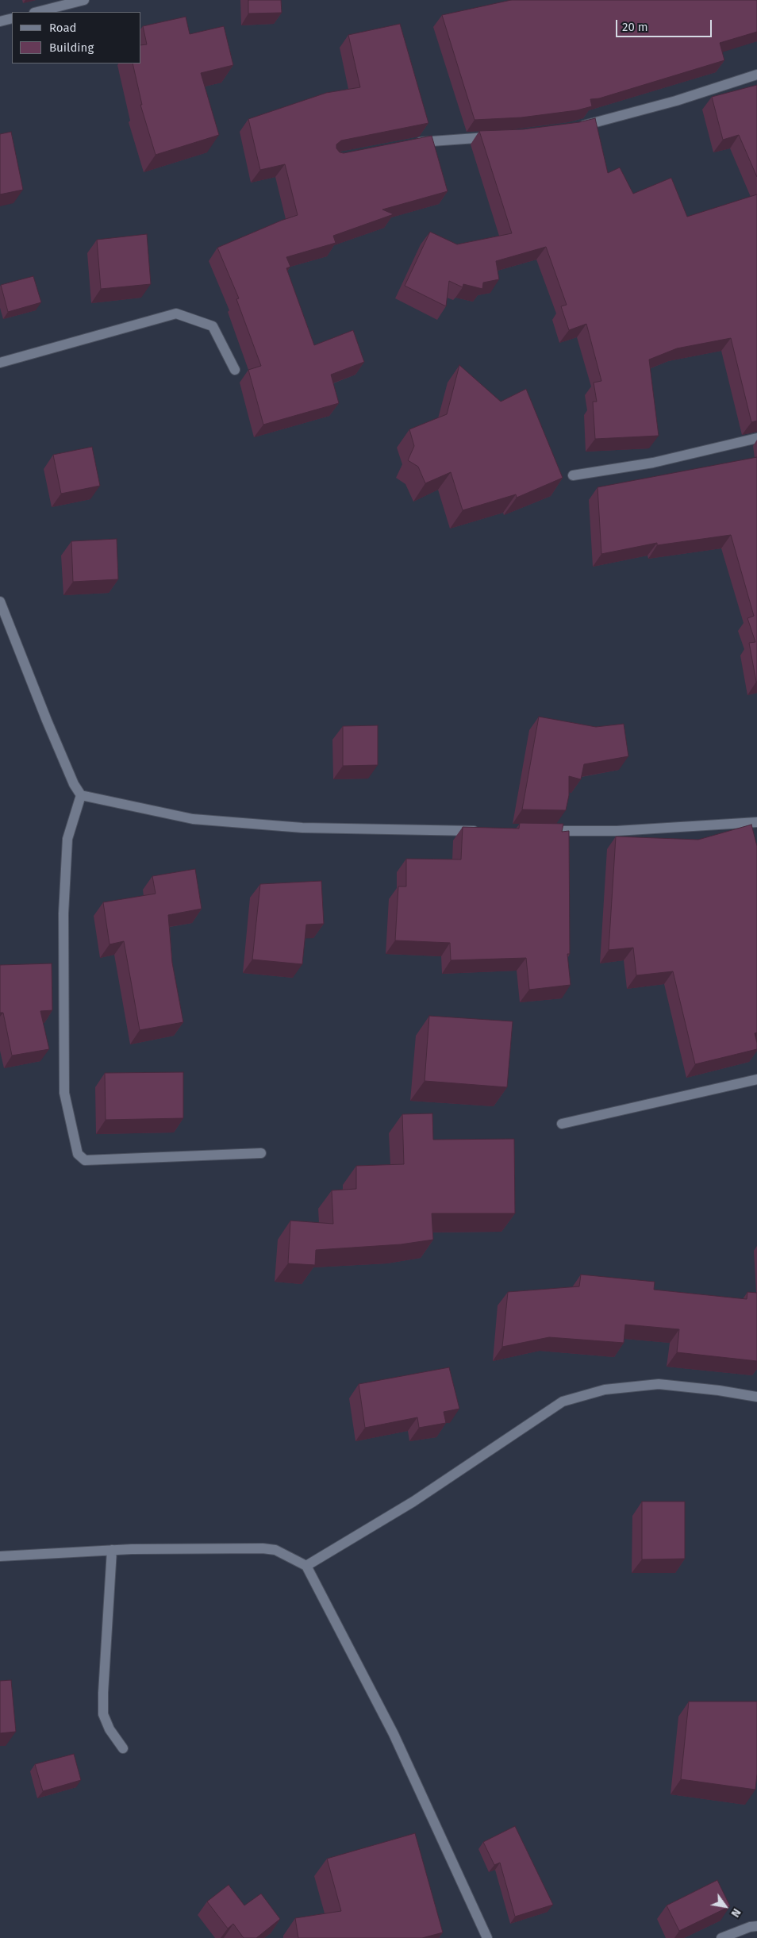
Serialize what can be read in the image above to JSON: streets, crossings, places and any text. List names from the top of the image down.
{
  "legend": ["Road", "Building"],
  "scale_bar": "20 m",
  "north": "bottom right"
}
